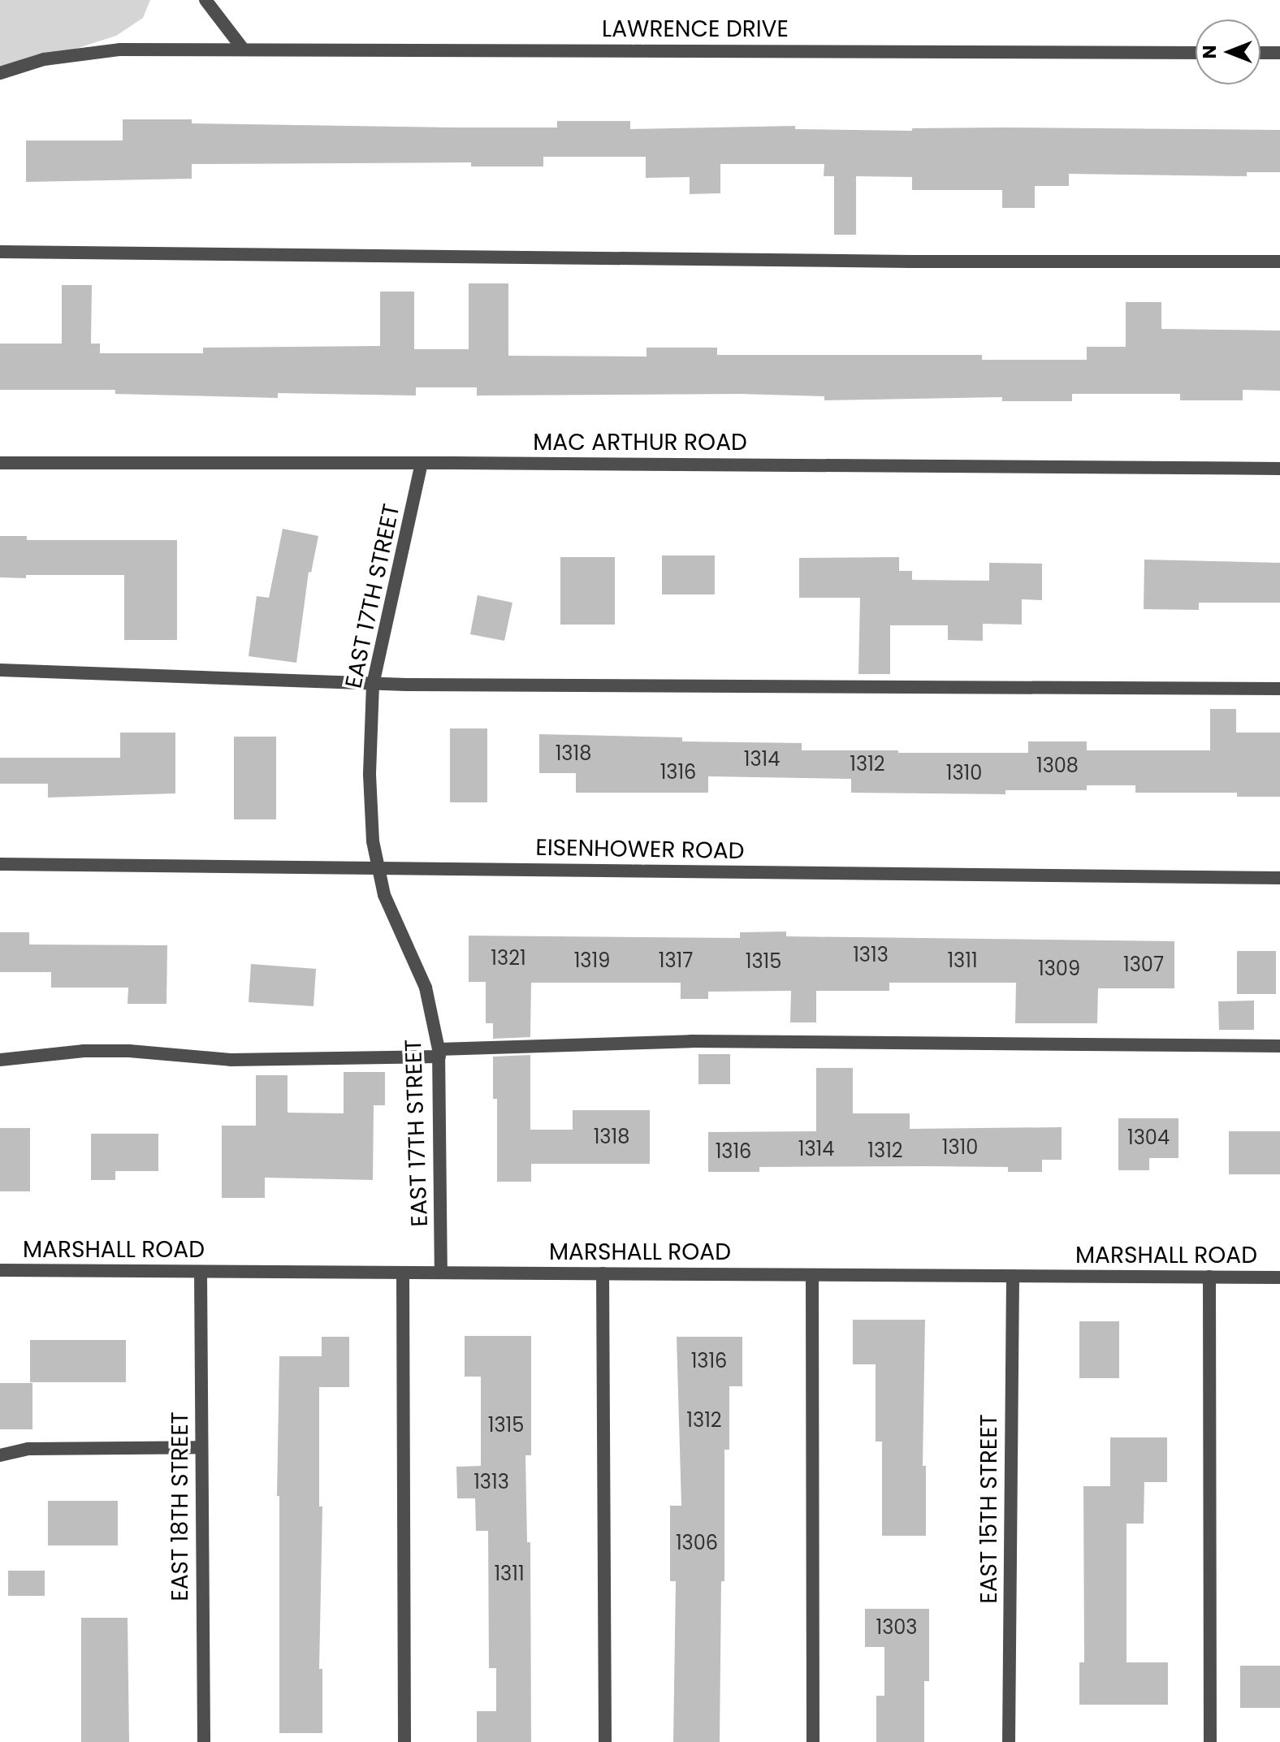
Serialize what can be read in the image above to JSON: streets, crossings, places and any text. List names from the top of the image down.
{
  "streets": {
    "street": [
      "LAWRENCE DRIVE",
      "MAC ARTHUR ROAD",
      "EAST 17TH STREET",
      "EISENHOWER ROAD",
      "MARSHALL ROAD",
      "EAST 18TH STREET",
      "EAST 15TH STREET"
    ]
  },
  "crossings": [
    ["MAC ARTHUR ROAD", "EAST 17TH STREET"],
    ["EAST 17TH STREET", "EISENHOWER ROAD"],
    ["EAST 17TH STREET", "MARSHALL ROAD"],
    ["MARSHALL ROAD", "EAST 18TH STREET"],
    ["MARSHALL ROAD", "EAST 15TH STREET"]
  ],
  "house_numbers": [
    "1318",
    "1314",
    "1312",
    "1308",
    "1316",
    "1310",
    "1313",
    "1321",
    "1319",
    "1317",
    "1311",
    "1315",
    "1307",
    "1309",
    "1318",
    "1304",
    "1310",
    "1314",
    "1312",
    "1316",
    "1316",
    "1312",
    "1315",
    "1313",
    "1306",
    "1311",
    "1303"
  ],
  "north": "left"
}
